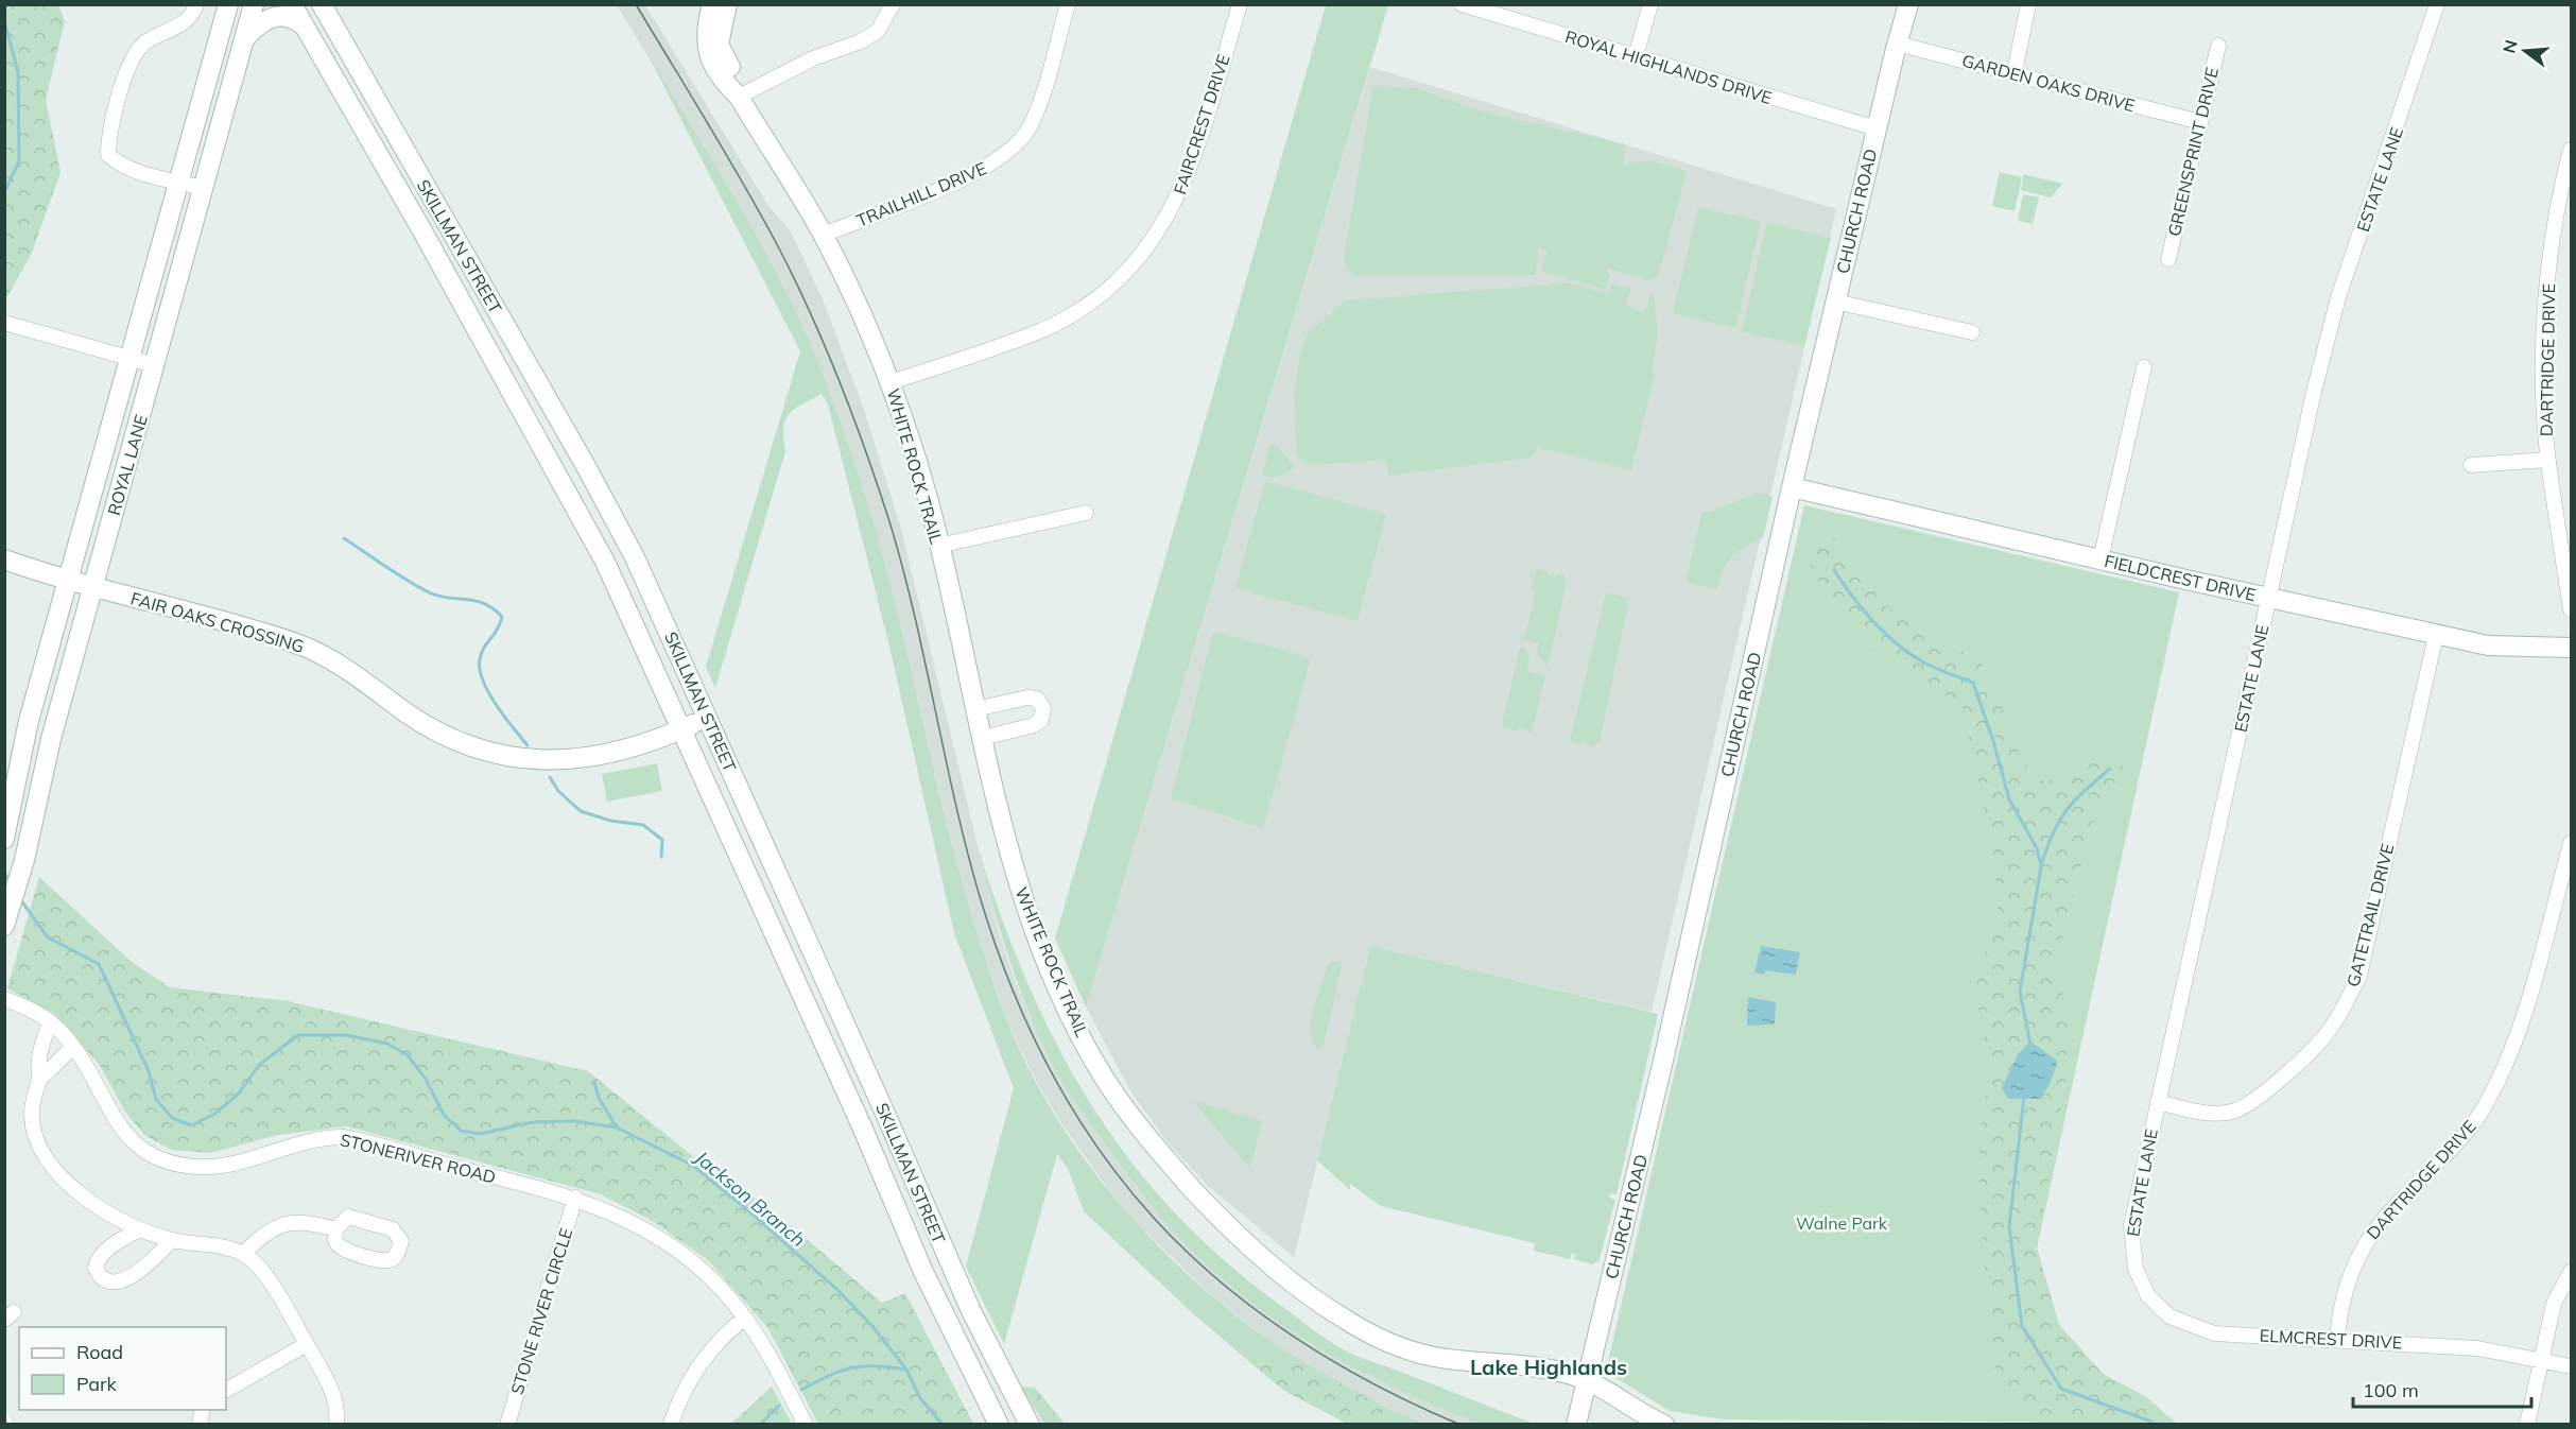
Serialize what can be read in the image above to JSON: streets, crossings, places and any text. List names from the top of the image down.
{
  "streets": {
    "main road": [
      "CHURCH ROAD",
      "SKILLMAN STREET",
      "ROYAL LANE",
      "WHITE ROCK TRAIL",
      "FIELDCREST DRIVE",
      "FAIR OAKS CROSSING"
    ],
    "street": [
      "ROYAL HIGHLANDS DRIVE",
      "GARDEN OAKS DRIVE",
      "FAIRCREST DRIVE",
      "GREENSPRINT DRIVE",
      "ESTATE LANE",
      "TRAILHILL DRIVE",
      "DARTRIDGE DRIVE",
      "GATETRAIL DRIVE",
      "STONERIVER ROAD",
      "STONE RIVER CIRCLE",
      "ELMCREST DRIVE"
    ]
  },
  "crossings": [
    ["ROYAL HIGHLANDS DRIVE", "CHURCH ROAD"],
    ["GARDEN OAKS DRIVE", "GREENSPRINT DRIVE"],
    ["GARDEN OAKS DRIVE", "CHURCH ROAD"],
    ["FAIRCREST DRIVE", "WHITE ROCK TRAIL"],
    ["ESTATE LANE", "FIELDCREST DRIVE"],
    ["ESTATE LANE", "GATETRAIL DRIVE"],
    ["ESTATE LANE", "ELMCREST DRIVE"],
    ["TRAILHILL DRIVE", "WHITE ROCK TRAIL"],
    ["CHURCH ROAD", "WHITE ROCK TRAIL"],
    ["CHURCH ROAD", "FIELDCREST DRIVE"],
    ["SKILLMAN STREET", "FAIR OAKS CROSSING"],
    ["DARTRIDGE DRIVE", "ELMCREST DRIVE"],
    ["ROYAL LANE", "FAIR OAKS CROSSING"],
    ["FIELDCREST DRIVE", "GATETRAIL DRIVE"],
    ["STONERIVER ROAD", "STONE RIVER CIRCLE"]
  ],
  "districts": ["Lake Highlands"],
  "water": ["Jackson Branch"],
  "parks": ["Walne Park"],
  "legend": ["Road", "Park"],
  "scale_bar": "100 m",
  "north": "left"
}
